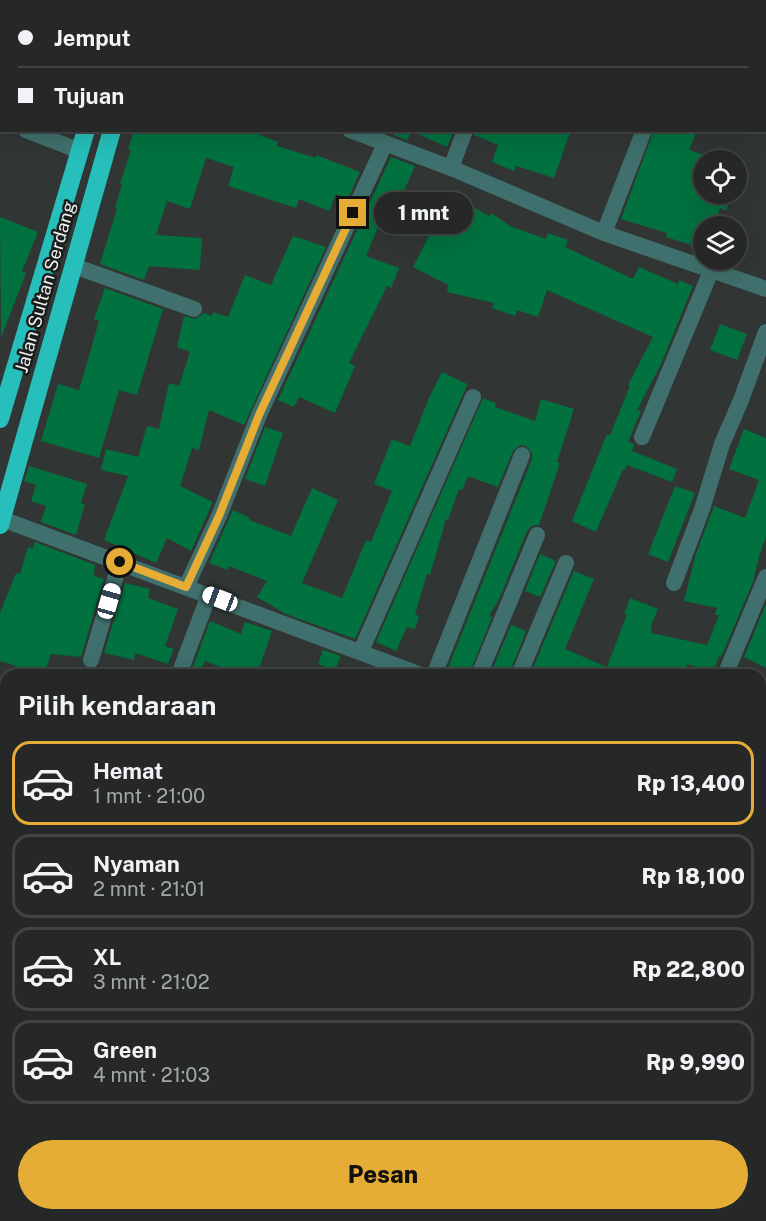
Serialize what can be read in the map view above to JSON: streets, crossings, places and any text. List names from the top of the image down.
{
  "streets": {
    "highway": ["Jalan Sultan Serdang"]
  },
  "page": {
    "banner": ["Jemput", "Tujuan"],
    "bubble": "1 mnt",
    "heading": "Pilih kendaraan",
    "list": [
      {
        "name": "Hemat",
        "note": "1 mnt · 21:00",
        "value": "Rp 13,400"
      },
      {
        "name": "Nyaman",
        "note": "2 mnt · 21:01",
        "value": "Rp 18,100"
      },
      {
        "name": "XL",
        "note": "3 mnt · 21:02",
        "value": "Rp 22,800"
      },
      {
        "name": "Green",
        "note": "4 mnt · 21:03",
        "value": "Rp 9,990"
      }
    ],
    "buttons": "Pesan"
  }
}
